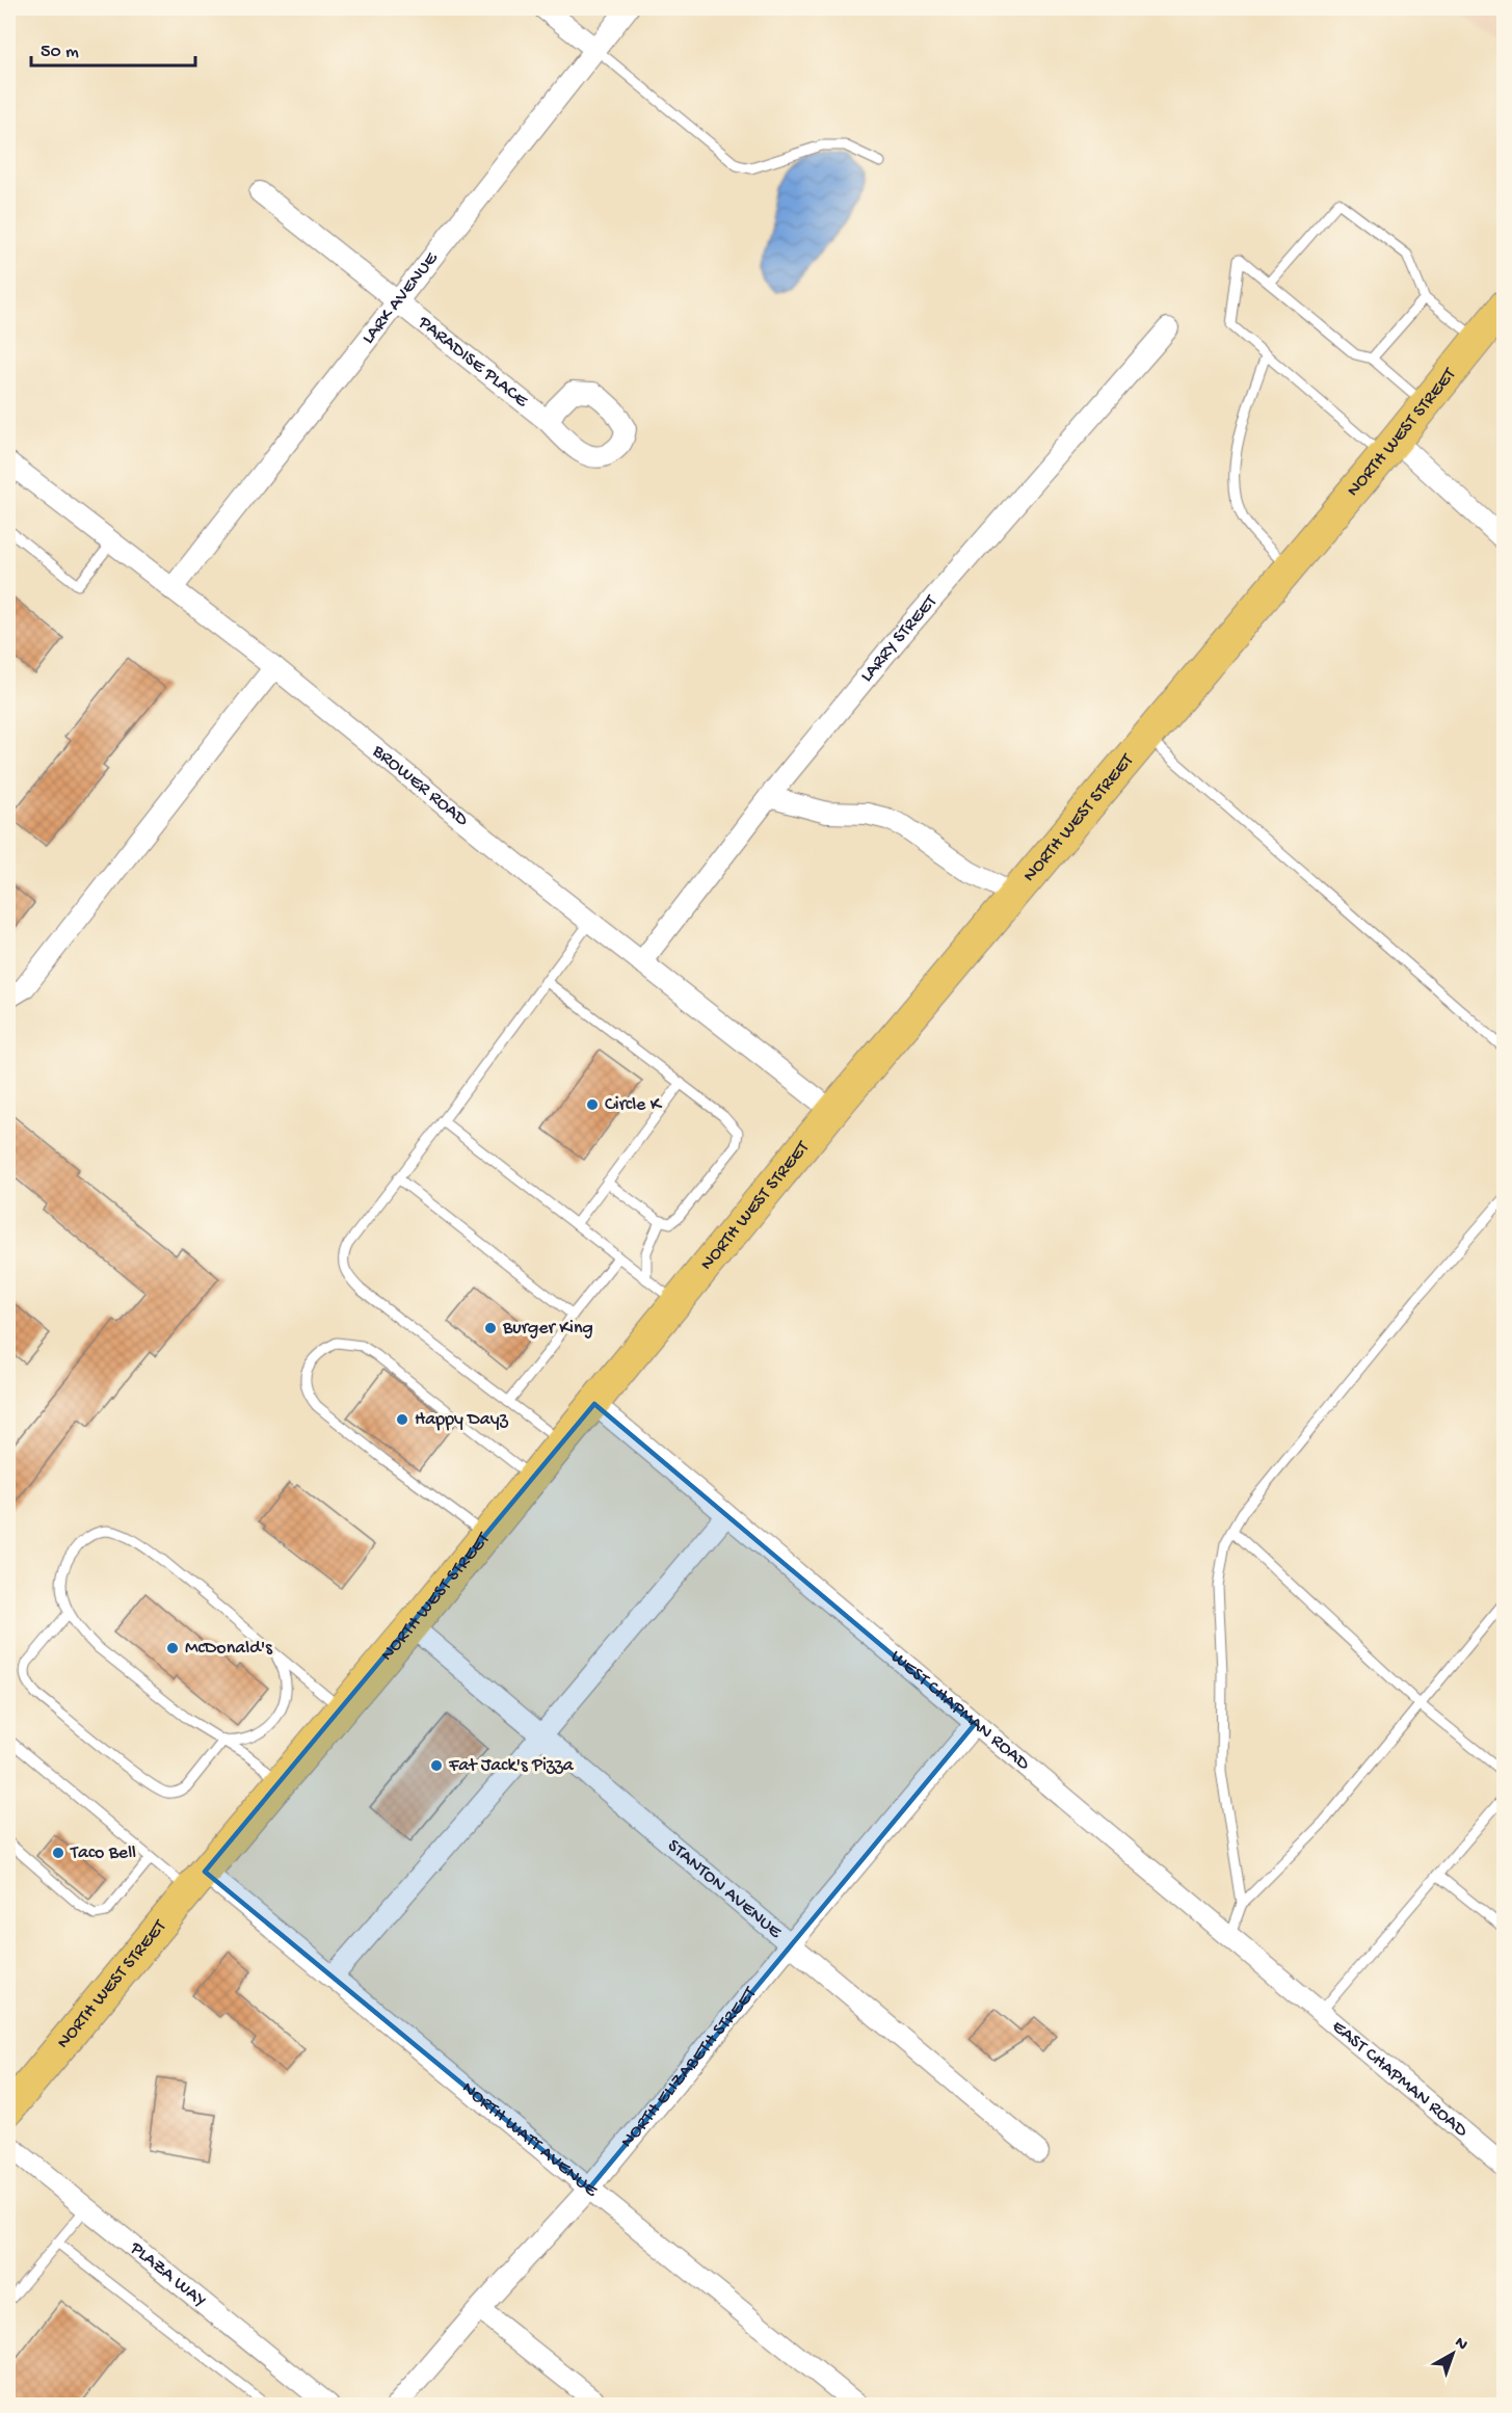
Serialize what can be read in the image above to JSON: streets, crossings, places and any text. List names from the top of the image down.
{
  "streets": {
    "main road": ["NORTH WEST STREET"],
    "street": [
      "LARK AVENUE",
      "PARADISE PLACE",
      "LARRY STREET",
      "BROWER ROAD",
      "WEST CHAPMAN ROAD",
      "STANTON AVENUE",
      "NORTH ELIZABETH STREET",
      "EAST CHAPMAN ROAD",
      "NORTH WATT AVENUE",
      "PLAZA WAY"
    ]
  },
  "crossings": [
    ["LARK AVENUE", "PARADISE PLACE"],
    ["LARK AVENUE", "BROWER ROAD"],
    ["NORTH WEST STREET", "BROWER ROAD"],
    ["NORTH WEST STREET", "WEST CHAPMAN ROAD"],
    ["NORTH WEST STREET", "STANTON AVENUE"],
    ["NORTH WEST STREET", "NORTH WATT AVENUE"],
    ["LARRY STREET", "BROWER ROAD"],
    ["WEST CHAPMAN ROAD", "NORTH ELIZABETH STREET"],
    ["WEST CHAPMAN ROAD", "EAST CHAPMAN ROAD"],
    ["STANTON AVENUE", "NORTH ELIZABETH STREET"],
    ["NORTH ELIZABETH STREET", "NORTH WATT AVENUE"]
  ],
  "places": [
    "Circle K",
    "Burger King",
    "Happy Dayz",
    "McDonald's",
    "Fat Jack's Pizza",
    "Taco Bell"
  ],
  "scale_bar": "50 m",
  "north": "top right"
}
